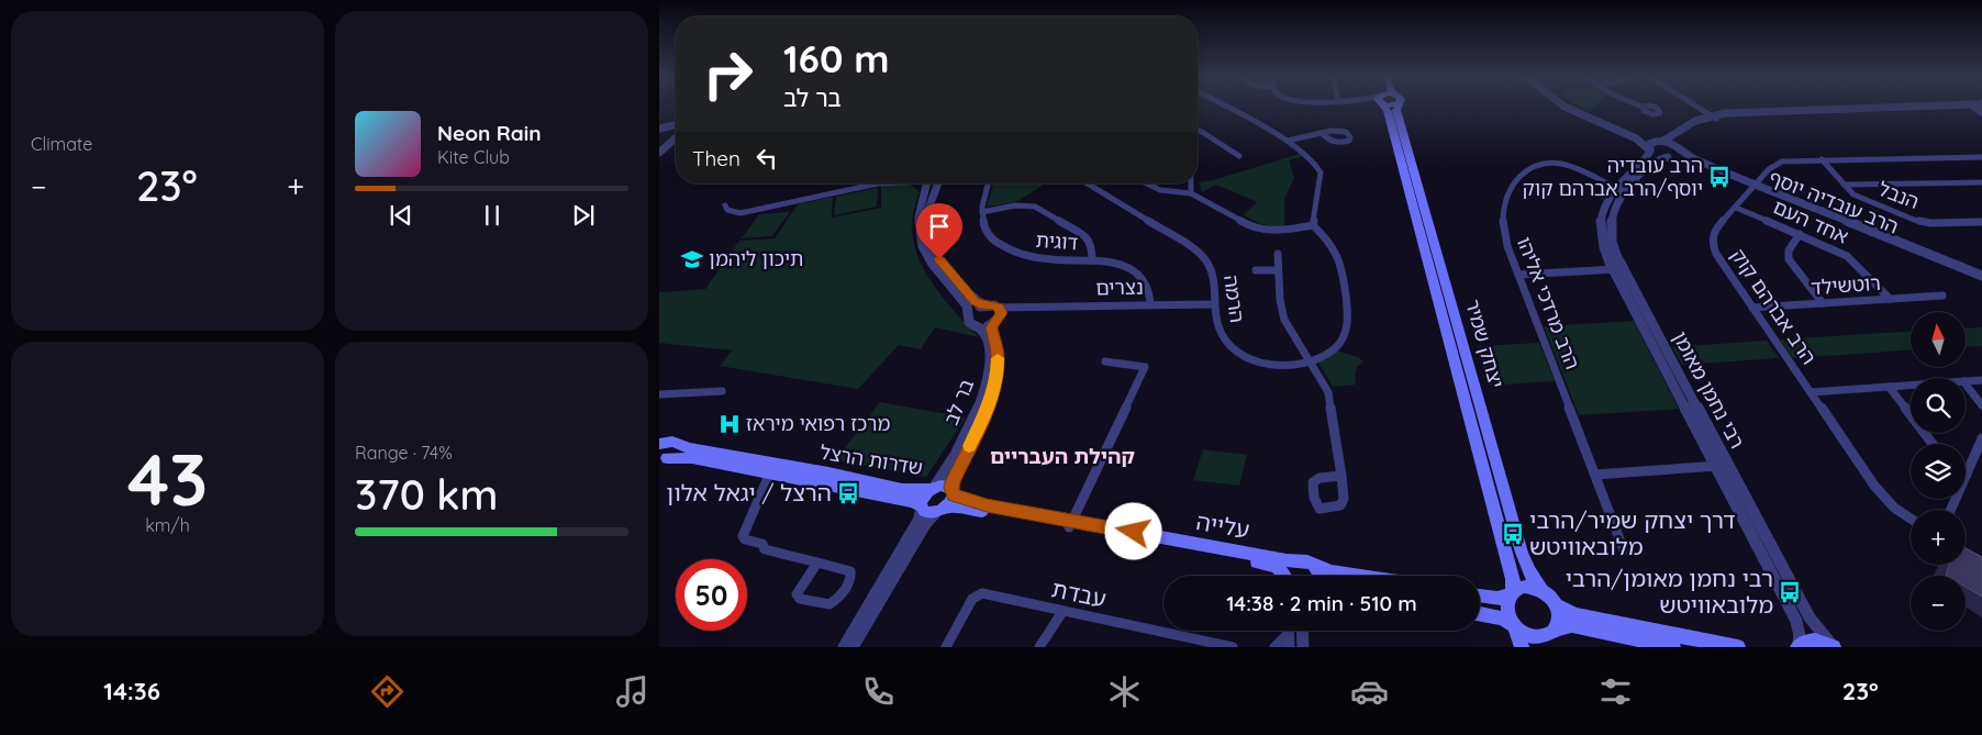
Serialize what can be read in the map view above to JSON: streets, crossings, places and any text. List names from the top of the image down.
{
  "streets": {
    "main road": ["יצחק שמיר", "שדרות הרצל", "עלייה"],
    "street": [
      "הנבל",
      "הרב עובדיה יוסף",
      "אחד העם",
      "דוגית",
      "רוטשילד",
      "נצרים",
      "הרמה",
      "הרב מרדכי אליהו",
      "הרב אברהם קוק",
      "רבי נחמן מאומן",
      "בר לב",
      "עבדת"
    ]
  },
  "crossings": [
    ["הנבל", "הרב אברהם קוק"],
    ["הרב עובדיה יוסף", "הרב אברהם קוק"],
    ["הרב עובדיה יוסף", "רבי נחמן מאומן"],
    ["אחד העם", "רוטשילד"],
    ["אחד העם", "הרב אברהם קוק"],
    ["דוגית", "נצרים"],
    ["רוטשילד", "הרב אברהם קוק"],
    ["נצרים", "הרמה"],
    ["נצרים", "בר לב"],
    ["הרב מרדכי אליהו", "רבי נחמן מאומן"],
    ["בר לב", "שדרות הרצל"],
    ["בר לב", "עלייה"],
    ["שדרות הרצל", "עלייה"]
  ],
  "districts": ["קהילת העבריים"],
  "places": {
    "bus stop": [
      "הרב עובדיה יוסף/הרב אברהם קוק",
      "הרצל / יגאל אלון",
      "דרך יצחק שמיר/הרבי מלובאוויטש",
      "רבי נחמן מאומן/הרבי מלובאוויטש"
    ],
    "school or university": ["תיכון ליהמן"],
    "hospital": ["מרכז רפואי מיראז"]
  },
  "north": "top",
  "page": {
    "tile": [
      "Climate",
      ["43", "km/h"],
      ["Range · 74%", "370 km"]
    ],
    "turn": ["160 m", "בר לב"],
    "song": ["Neon Rain", "Kite Club"],
    "then": "Then",
    "heat": ["−", "23°", "+"],
    "map_buttons": ["+", "−"],
    "limit": "50",
    "trip": "14:38 · 2 min · 510 m",
    "tabs": ["14:36", "23°"]
  }
}
